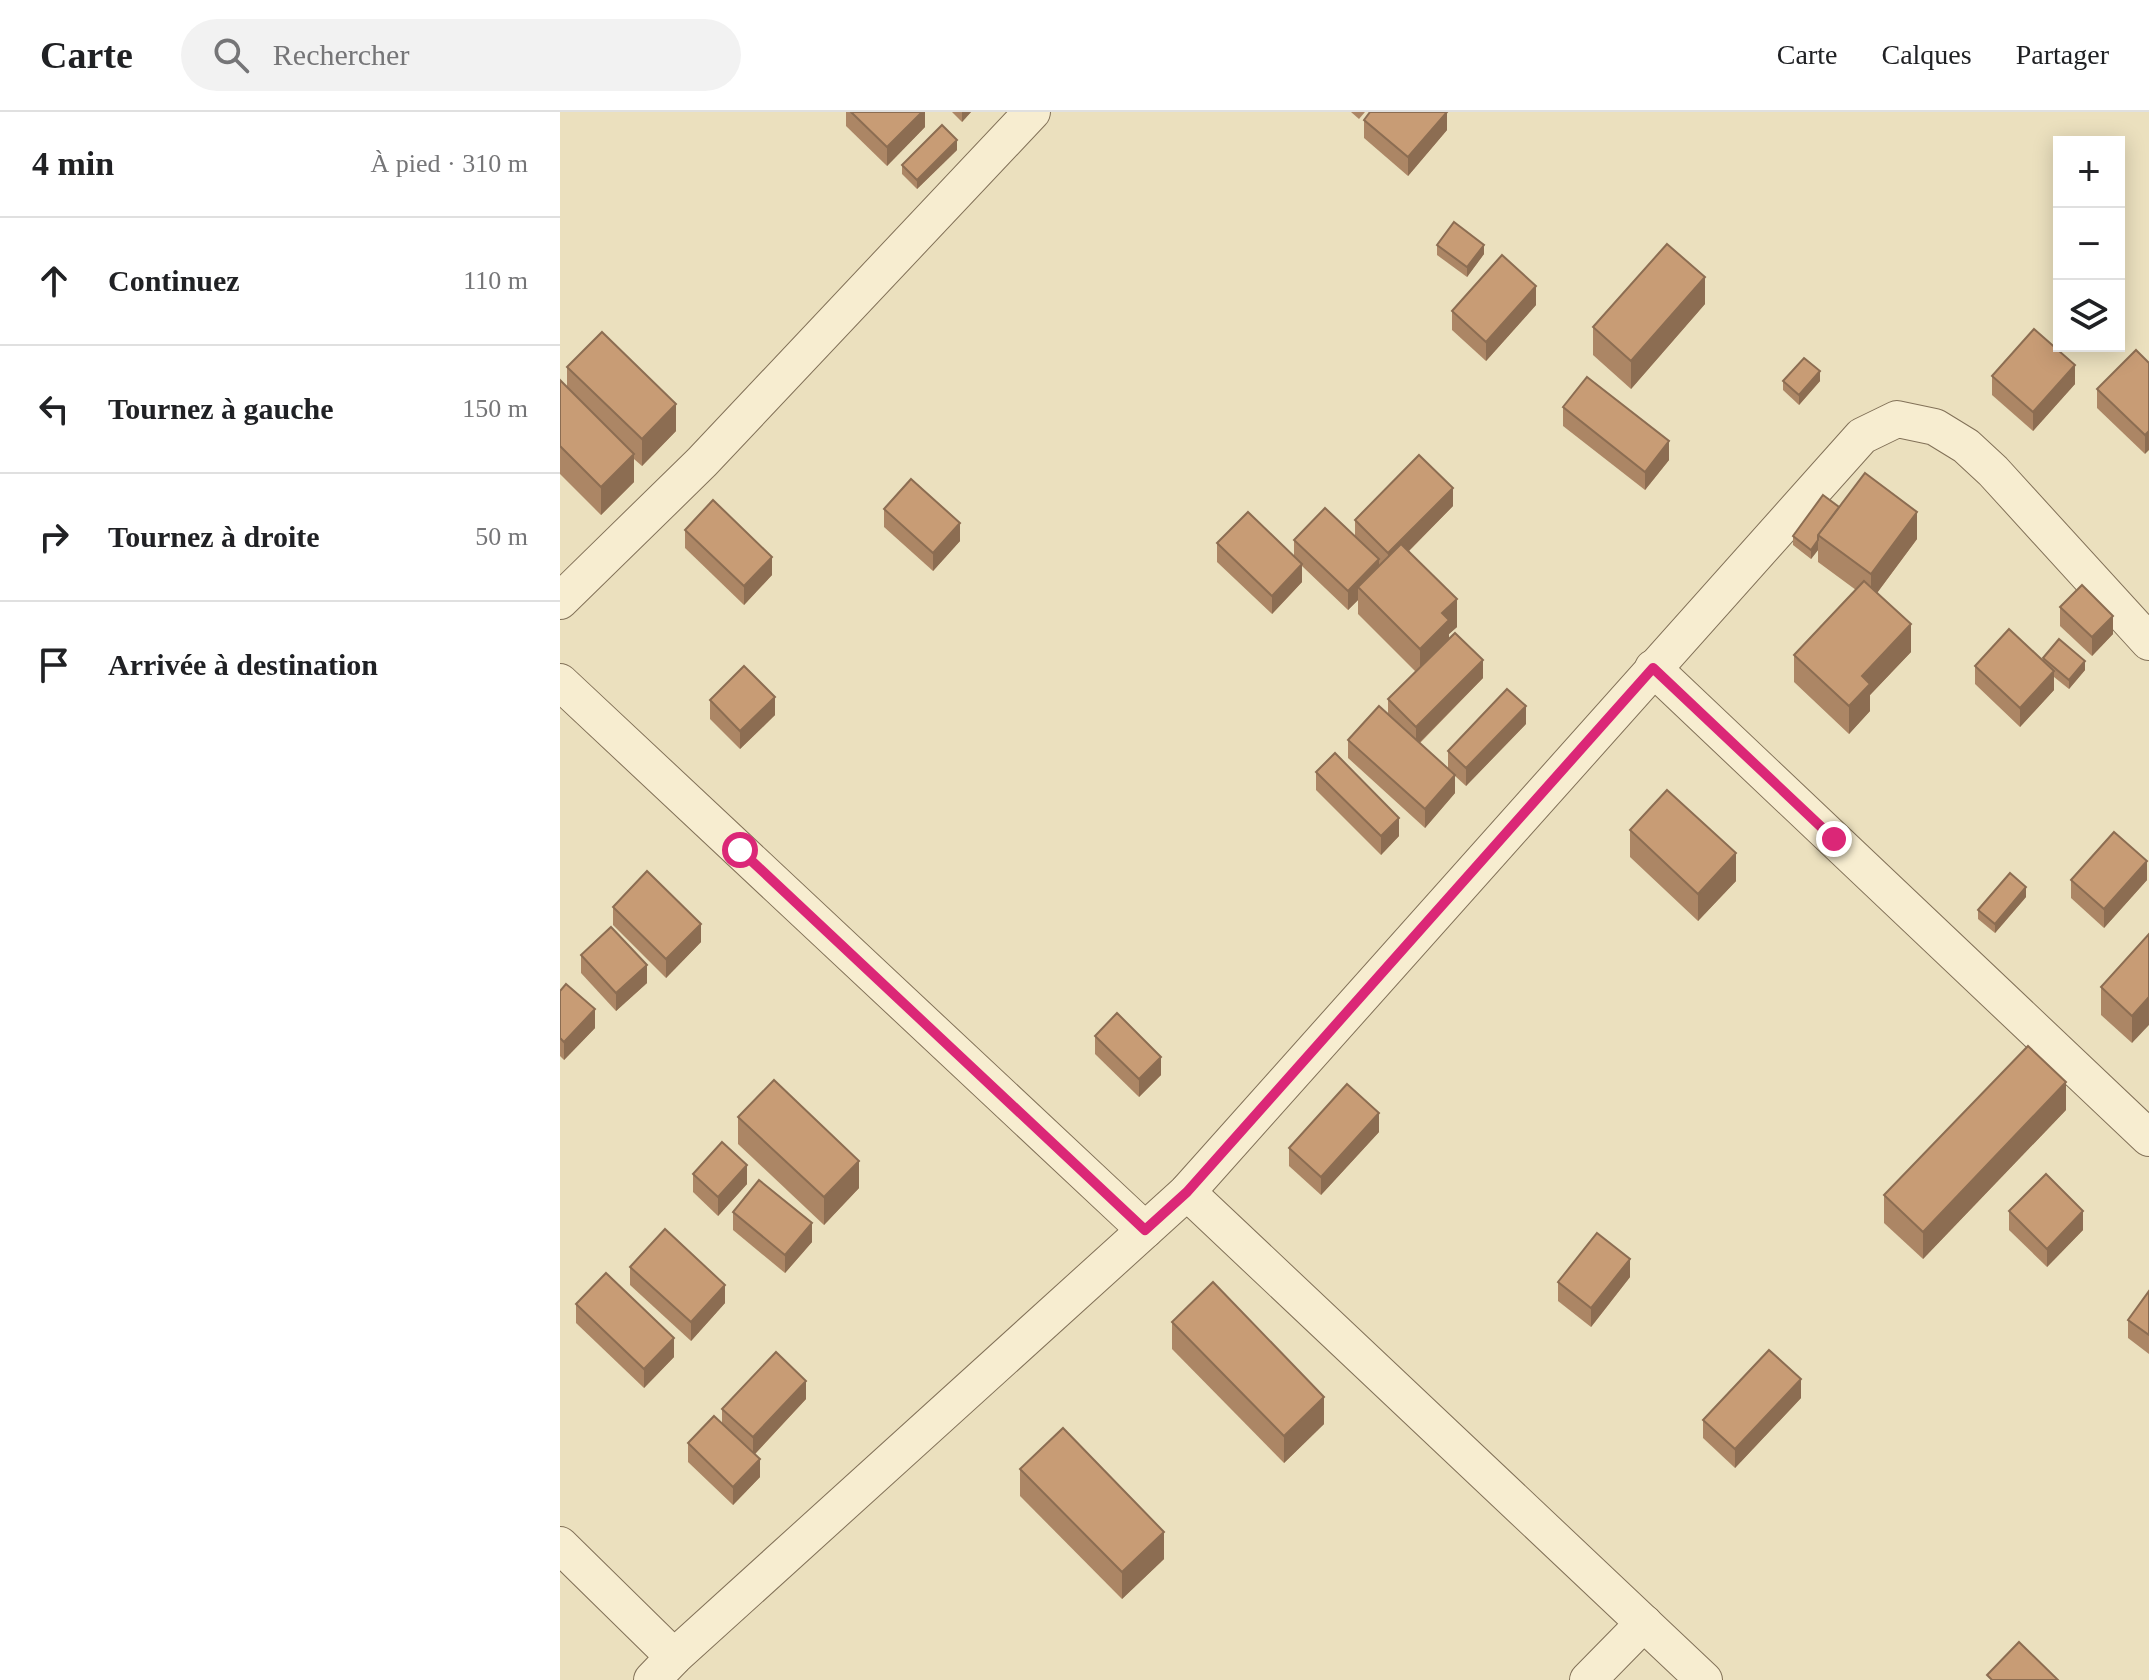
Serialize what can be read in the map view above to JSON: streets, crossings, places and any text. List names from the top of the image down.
{
  "page": {
    "header": "Carte",
    "search": "Rechercher",
    "nav": ["Carte", "Calques", "Partager"],
    "heading": ["4 min", "À pied · 310 m"],
    "map_buttons": ["+", "−"],
    "list": [
      ["Continuez", "110 m"],
      ["Tournez à gauche", "150 m"],
      ["Tournez à droite", "50 m"],
      "Arrivée à destination"
    ]
  }
}
